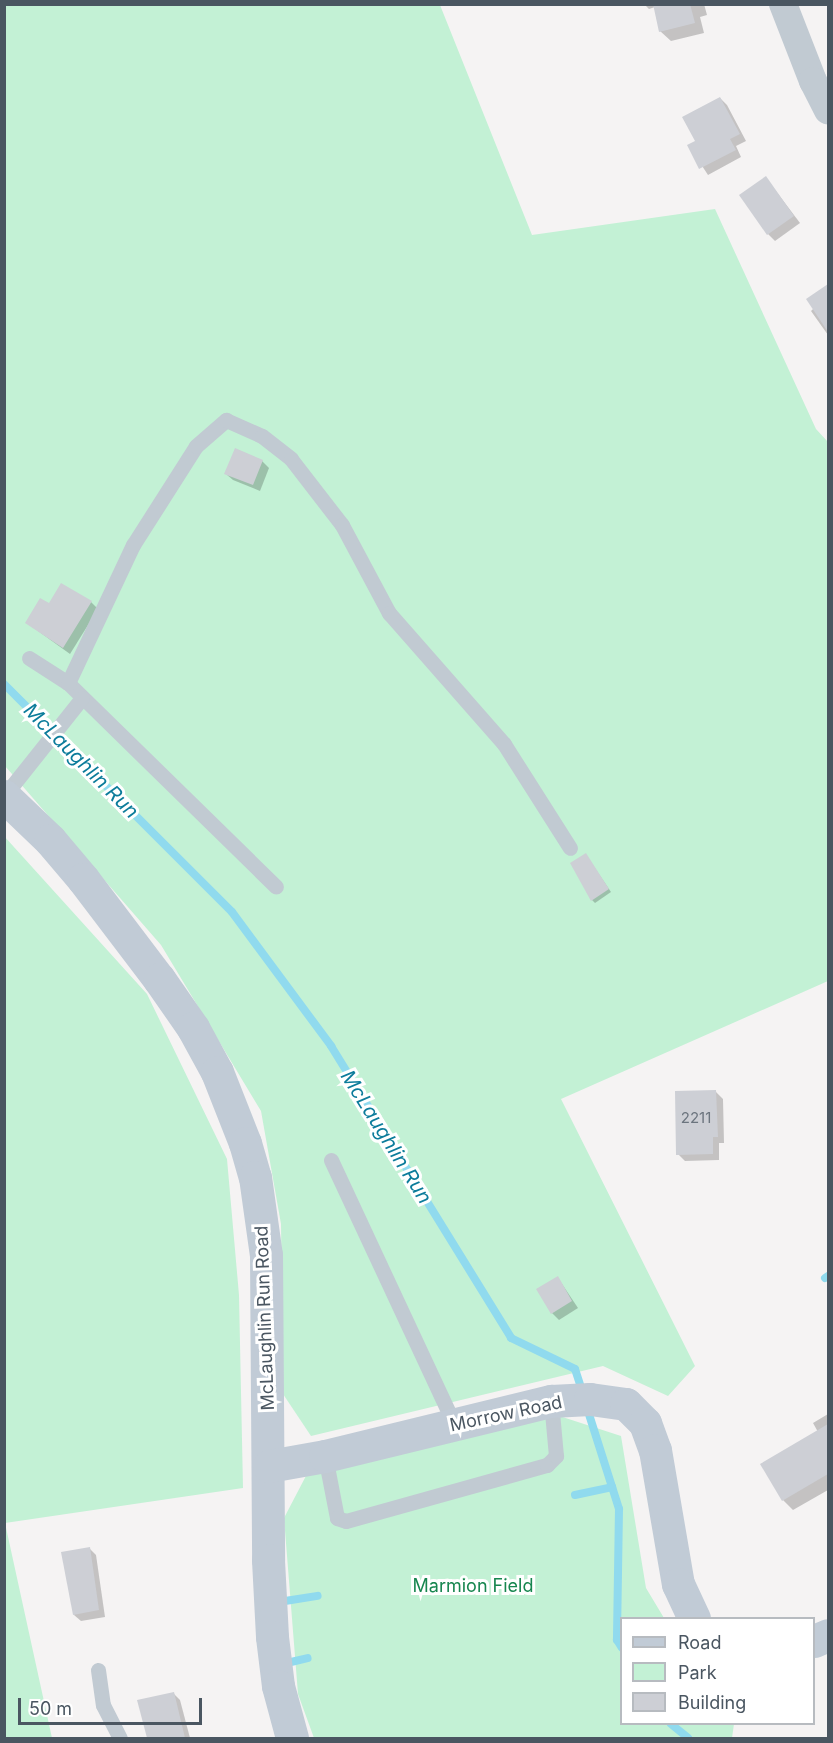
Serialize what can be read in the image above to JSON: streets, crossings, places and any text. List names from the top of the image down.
{
  "streets": {
    "main road": ["McLaughlin Run Road", "Morrow Road"]
  },
  "crossings": [
    ["McLaughlin Run Road", "Morrow Road"]
  ],
  "water": ["McLaughlin Run"],
  "parks": ["Marmion Field"],
  "house_numbers": ["2211"],
  "legend": ["Road", "Park", "Building"],
  "scale_bar": "50 m"
}
